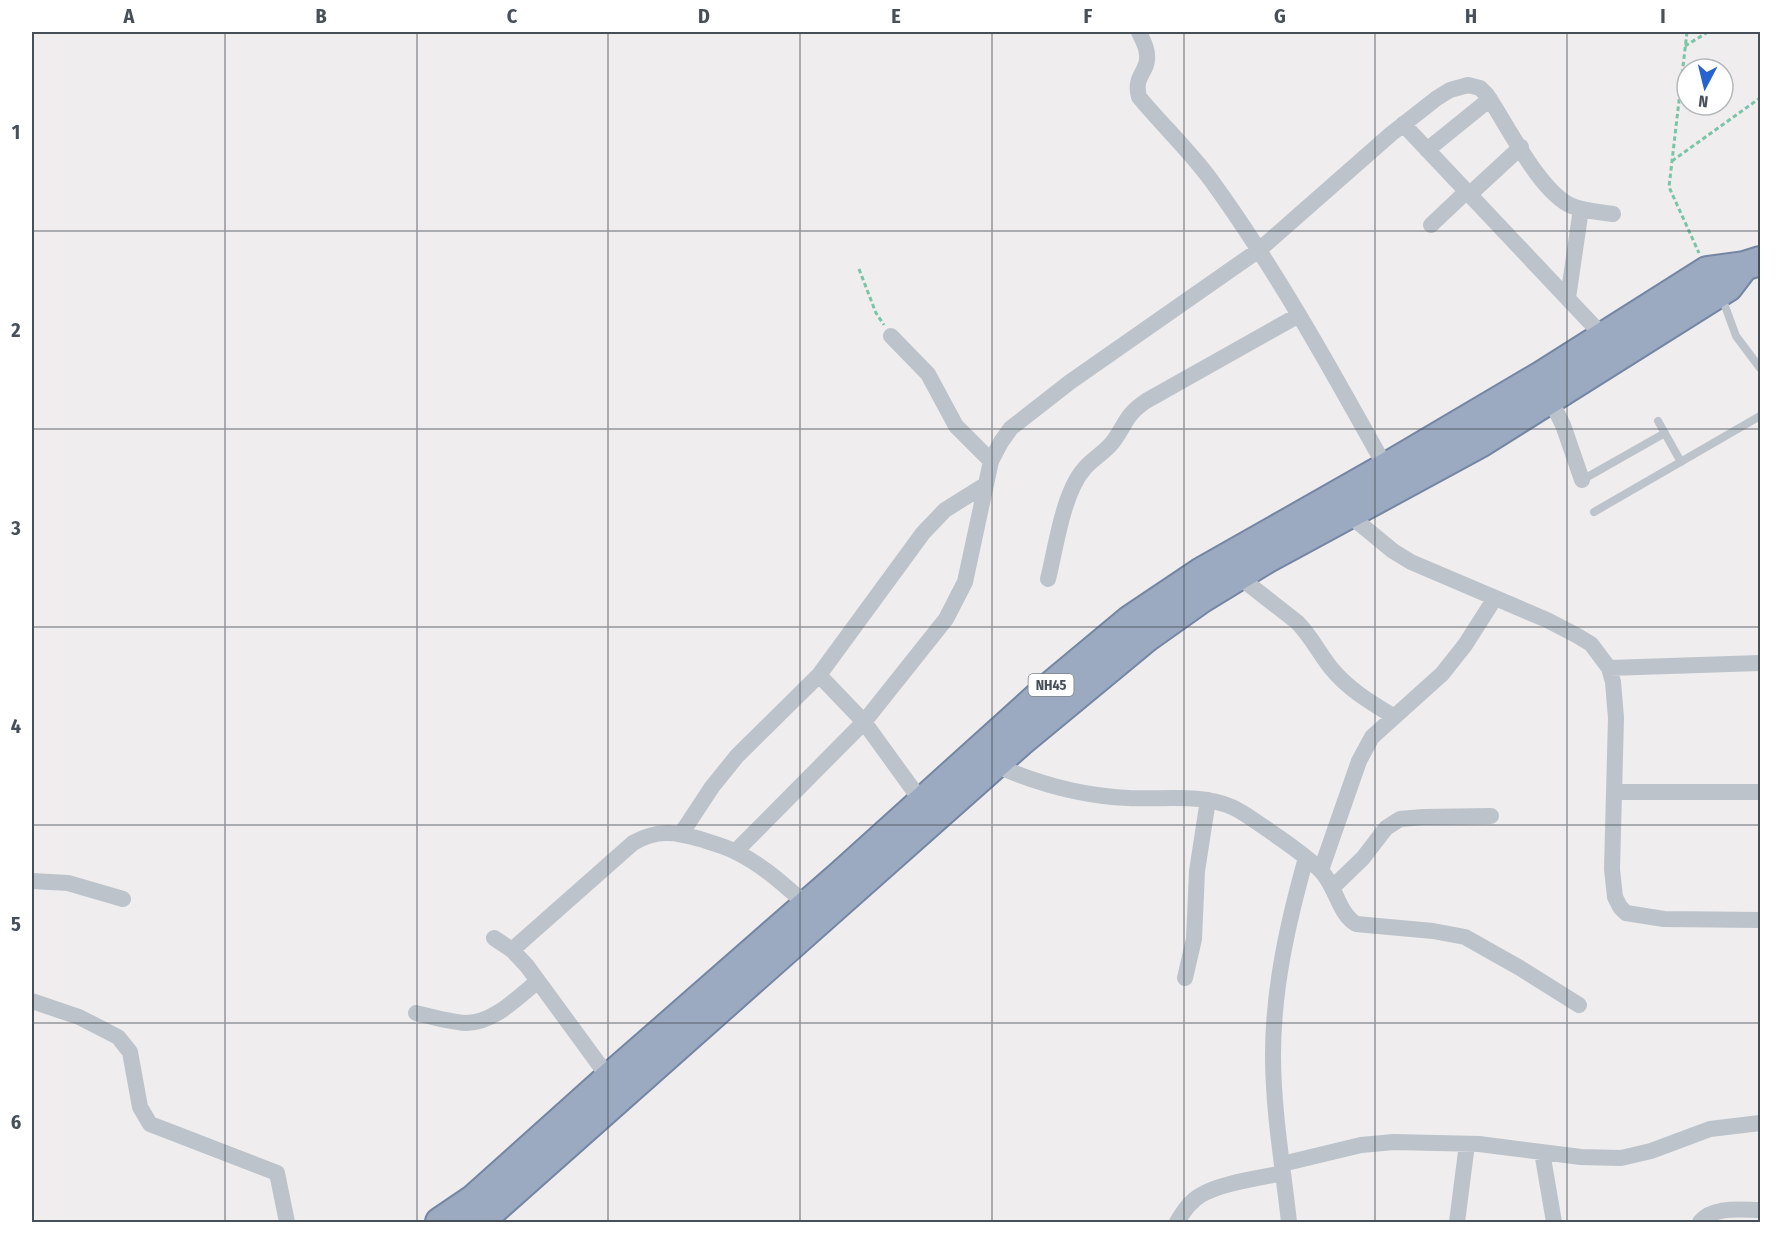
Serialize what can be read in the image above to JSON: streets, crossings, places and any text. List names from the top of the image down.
{
  "streets": {
    "highway": ["NH45"]
  },
  "north": "bottom",
  "grid": {
    "columns": [
      "A",
      "B",
      "C",
      "D",
      "E",
      "F",
      "G",
      "H",
      "I"
    ],
    "rows": [
      "1",
      "2",
      "3",
      "4",
      "5",
      "6"
    ]
  }
}
